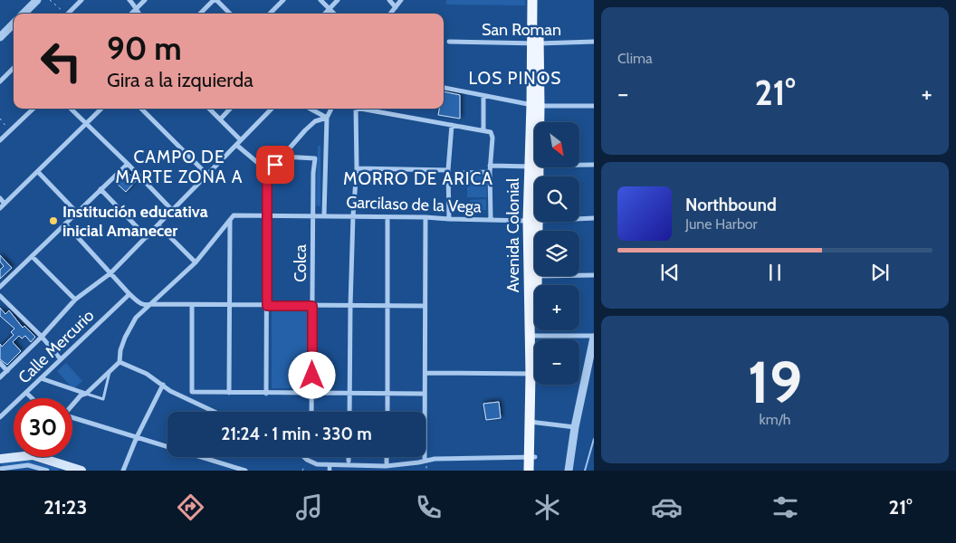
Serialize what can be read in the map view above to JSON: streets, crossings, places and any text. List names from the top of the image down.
{
  "streets": {
    "main road": ["Avenida Colonial"],
    "street": [
      "San Roman",
      "Garcilaso de la Vega",
      "Colca",
      "Calle Mercurio"
    ]
  },
  "crossings": [
    ["San Roman", "Avenida Colonial"],
    ["Garcilaso de la Vega", "Avenida Colonial"],
    ["Garcilaso de la Vega", "Colca"]
  ],
  "districts": ["LOS PINOS", "CAMPO DE MARTE ZONA A", "MORRO DE ARICA"],
  "places": ["Institución educativa inicial Amanecer"],
  "north": "bottom right",
  "page": {
    "tile": [
      "Clima",
      ["19", "km/h"]
    ],
    "turn": ["90 m", "Gira a la izquierda"],
    "heat": ["−", "21°", "+"],
    "map_buttons": ["+", "−"],
    "song": ["Northbound", "June Harbor"],
    "limit": "30",
    "trip": "21:24 · 1 min · 330 m",
    "tabs": ["21:23", "21°"]
  }
}
